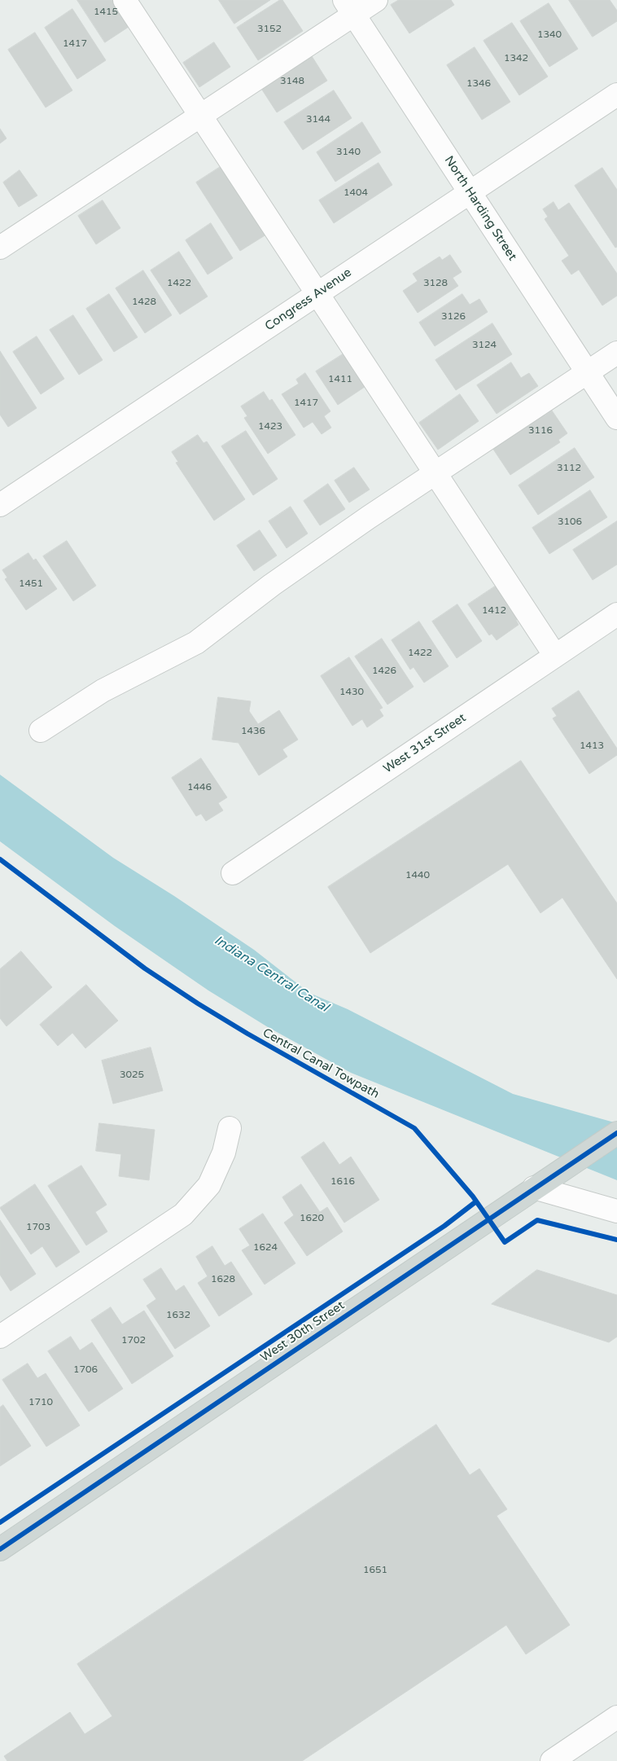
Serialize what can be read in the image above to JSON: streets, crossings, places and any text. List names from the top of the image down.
{
  "streets": {
    "main road": ["West 30th Street"],
    "street": ["North Harding Street", "Congress Avenue", "West 31st Street"],
    "cycle path": ["Central Canal Towpath"]
  },
  "crossings": [
    ["North Harding Street", "Congress Avenue"]
  ],
  "water": ["Indiana Central Canal"],
  "house_numbers": [
    "1415",
    "3152",
    "1340",
    "1417",
    "1342",
    "3148",
    "1346",
    "3144",
    "3140",
    "1404",
    "1422",
    "3128",
    "1428",
    "3126",
    "3124",
    "1411",
    "1417",
    "1423",
    "3116",
    "3112",
    "3106",
    "1451",
    "1412",
    "1422",
    "1426",
    "1430",
    "1436",
    "1413",
    "1446",
    "1440",
    "3025",
    "1616",
    "1620",
    "1703",
    "1624",
    "1628",
    "1632",
    "1702",
    "1706",
    "1710",
    "1651"
  ]
}
